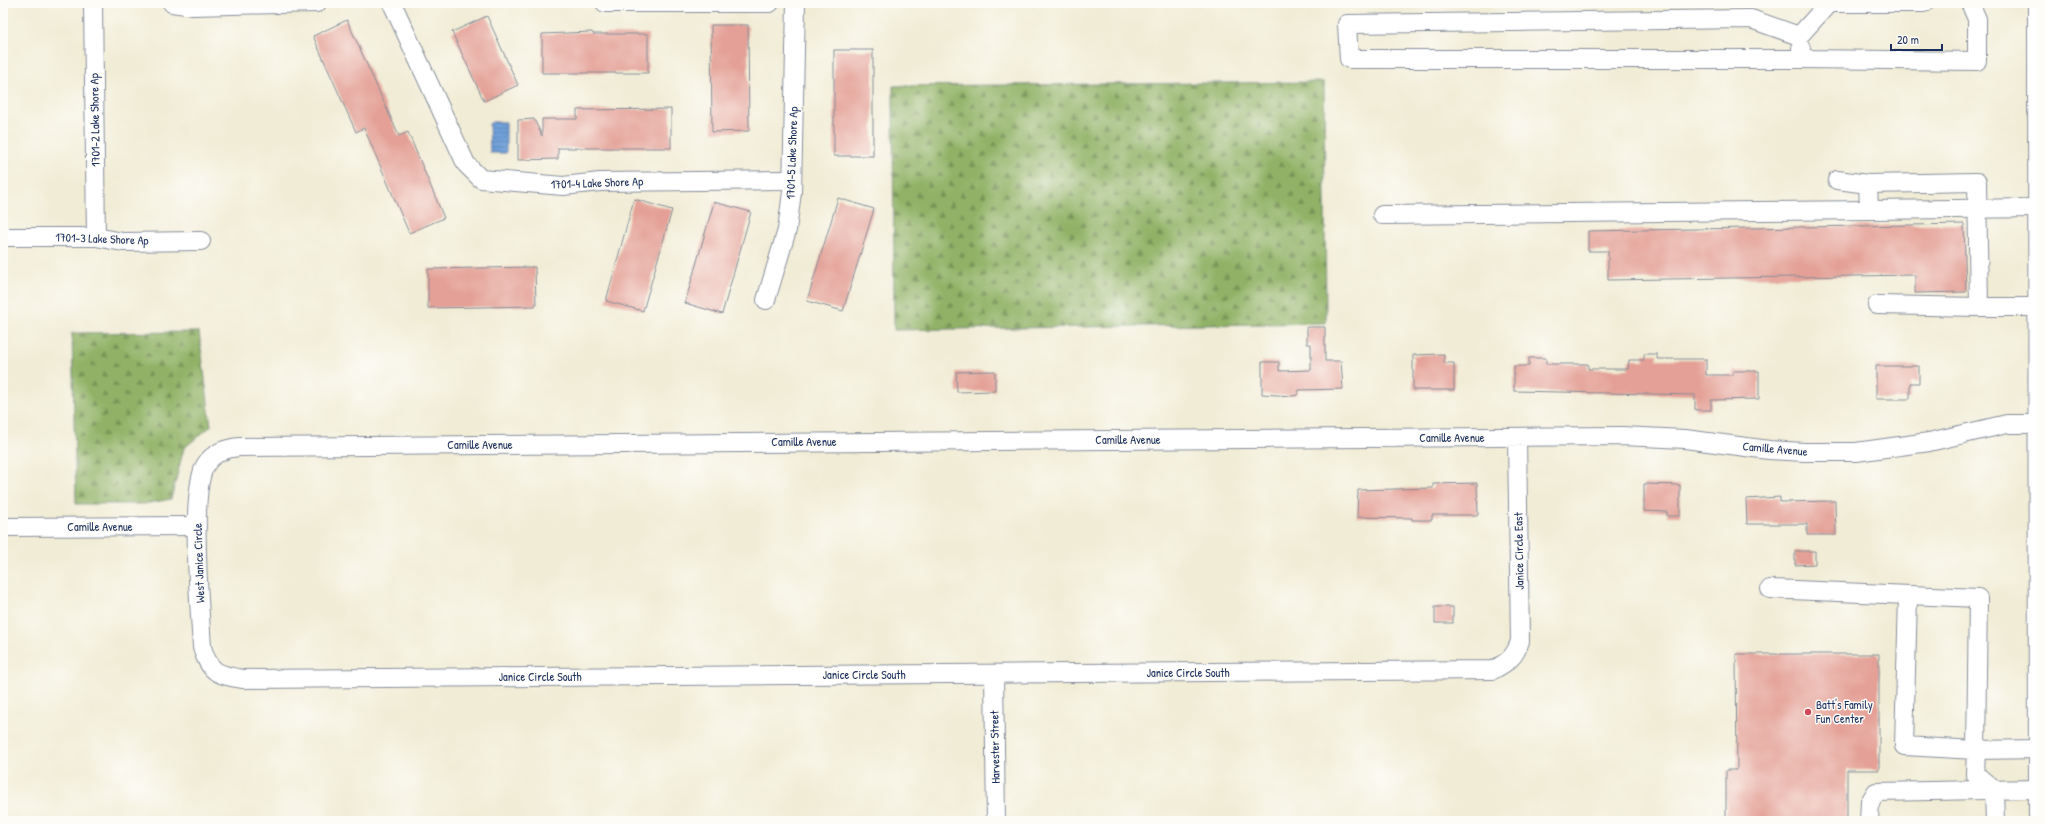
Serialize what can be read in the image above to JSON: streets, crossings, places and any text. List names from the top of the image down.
{
  "streets": {
    "street": [
      "1701-2 Lake Shore Ap",
      "1701-5 Lake Shore Ap",
      "1701-4 Lake Shore Ap",
      "1701-3 Lake Shore Ap",
      "Camille Avenue",
      "Janice Circle East",
      "West Janice Circle",
      "Janice Circle South",
      "Harvester Street"
    ]
  },
  "crossings": [
    ["1701-2 Lake Shore Ap", "1701-3 Lake Shore Ap"],
    ["1701-5 Lake Shore Ap", "1701-4 Lake Shore Ap"],
    ["Camille Avenue", "Janice Circle East"],
    ["Camille Avenue", "West Janice Circle"],
    ["Janice Circle East", "Janice Circle South"],
    ["West Janice Circle", "Janice Circle South"],
    ["Janice Circle South", "Harvester Street"]
  ],
  "places": ["Batt's Family Fun Center"],
  "scale_bar": "20 m"
}
